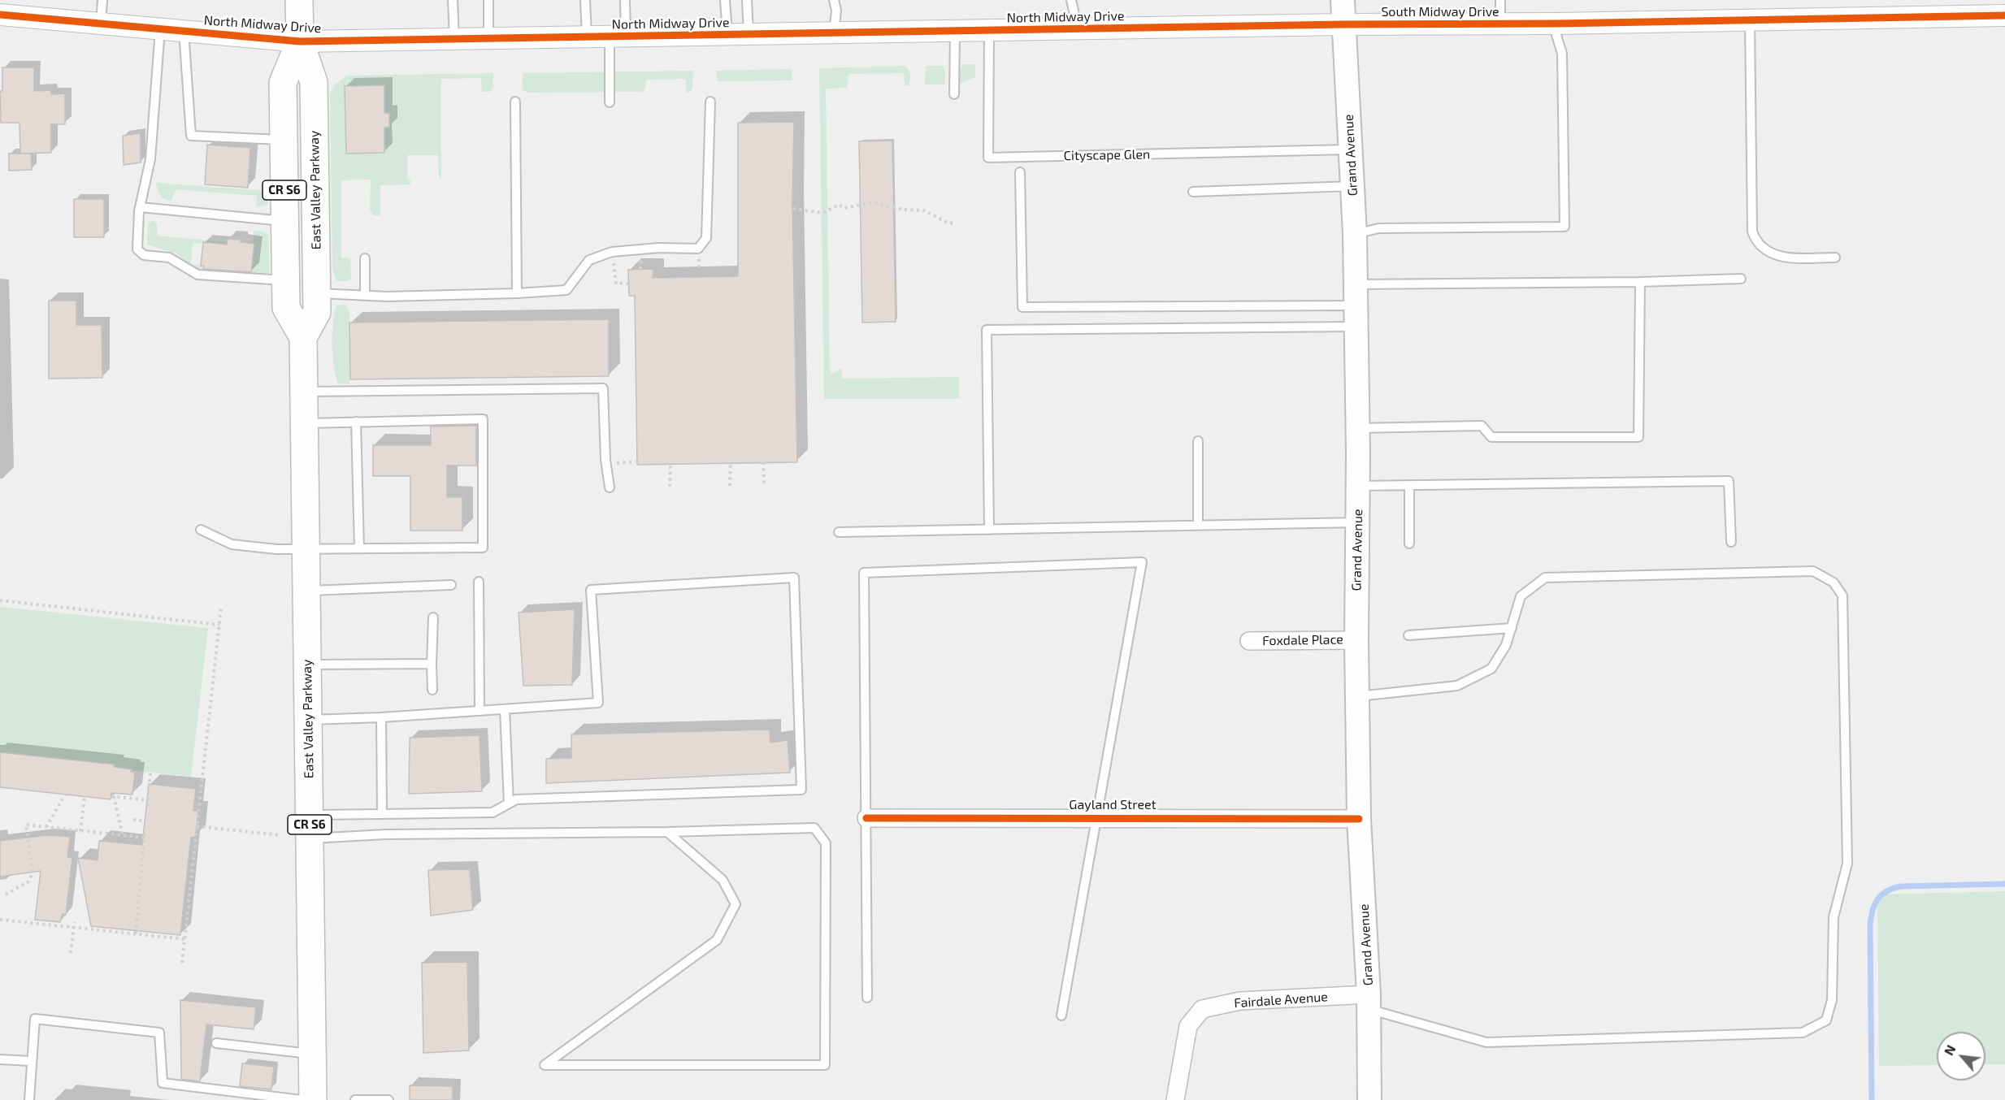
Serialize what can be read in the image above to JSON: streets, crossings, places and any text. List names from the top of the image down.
{
  "streets": {
    "main road": ["Grand Avenue", "CR S6", "East Valley Parkway"],
    "street": [
      "South Midway Drive",
      "North Midway Drive",
      "Foxdale Place",
      "Gayland Street",
      "Fairdale Avenue"
    ],
    "lane": ["Cityscape Glen"]
  },
  "crossings": [
    ["South Midway Drive", "North Midway Drive"],
    ["South Midway Drive", "Grand Avenue"],
    ["North Midway Drive", "Cityscape Glen"],
    ["North Midway Drive", "Grand Avenue"],
    ["North Midway Drive", "East Valley Parkway"],
    ["Cityscape Glen", "Grand Avenue"],
    ["Grand Avenue", "Foxdale Place"],
    ["Grand Avenue", "Gayland Street"],
    ["Grand Avenue", "Fairdale Avenue"]
  ],
  "north": "top left"
}
